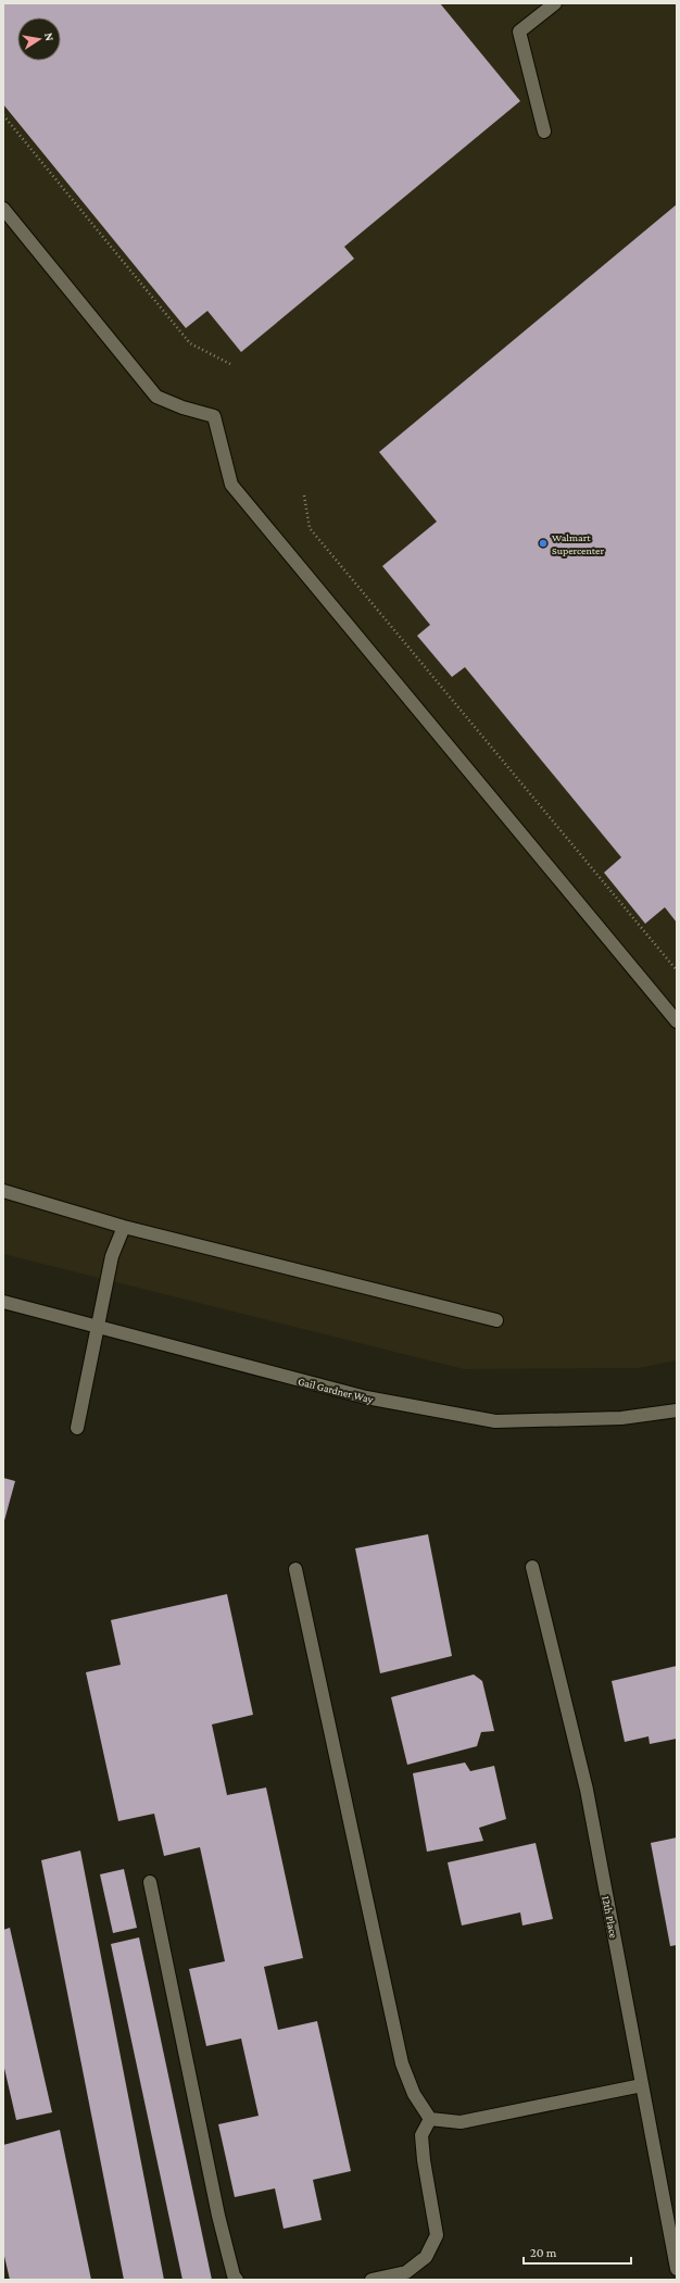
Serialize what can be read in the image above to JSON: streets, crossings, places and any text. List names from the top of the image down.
{
  "streets": {
    "street": ["Gail Gardner Way", "12th Place"]
  },
  "places": ["Walmart Supercenter"],
  "scale_bar": "20 m",
  "north": "right"
}
